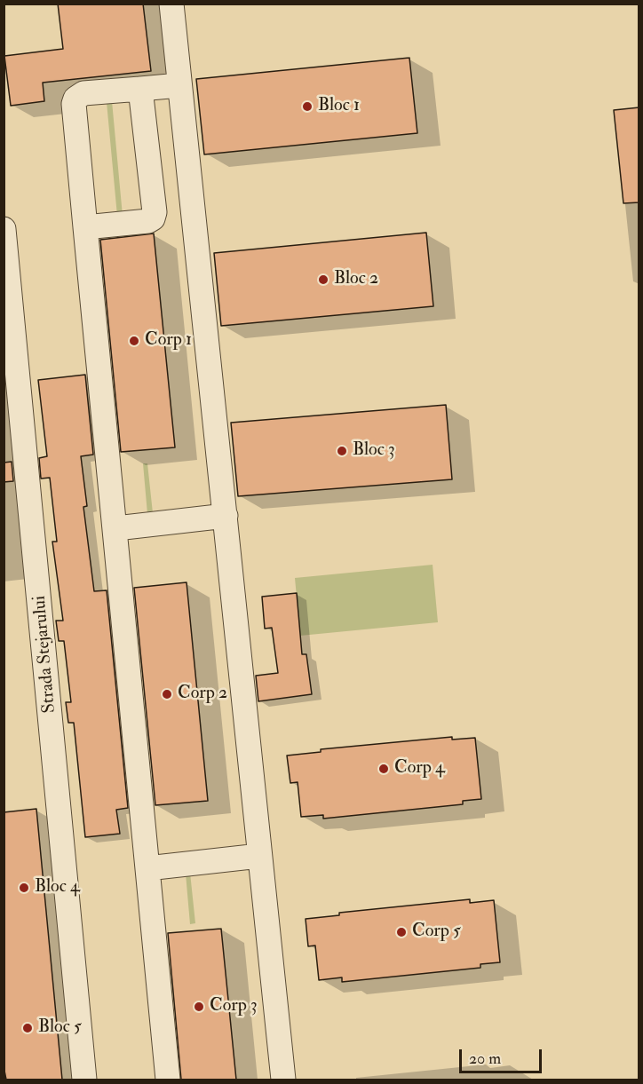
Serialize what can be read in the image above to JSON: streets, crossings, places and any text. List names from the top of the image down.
{
  "streets": {
    "street": ["Strada Stejarului"]
  },
  "places": [
    "Bloc 1",
    "Bloc 2",
    "Corp 1",
    "Bloc 3",
    "Corp 2",
    "Corp 4",
    "Bloc 4",
    "Corp 5",
    "Corp 3",
    "Bloc 5"
  ],
  "scale_bar": "20 m"
}
